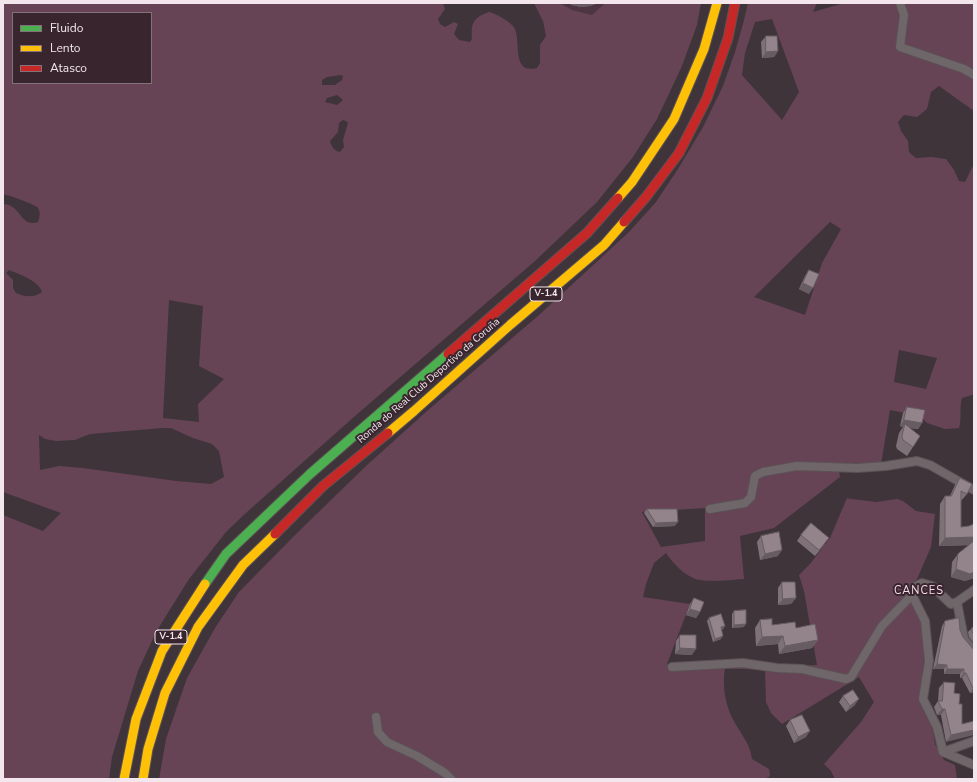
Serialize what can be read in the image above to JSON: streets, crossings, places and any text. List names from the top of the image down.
{
  "streets": {
    "highway": ["V-1.4", "Ronda do Real Club Deportivo da Coruña"]
  },
  "districts": ["CANCES"],
  "legend": ["Fluido", "Lento", "Atasco"]
}
